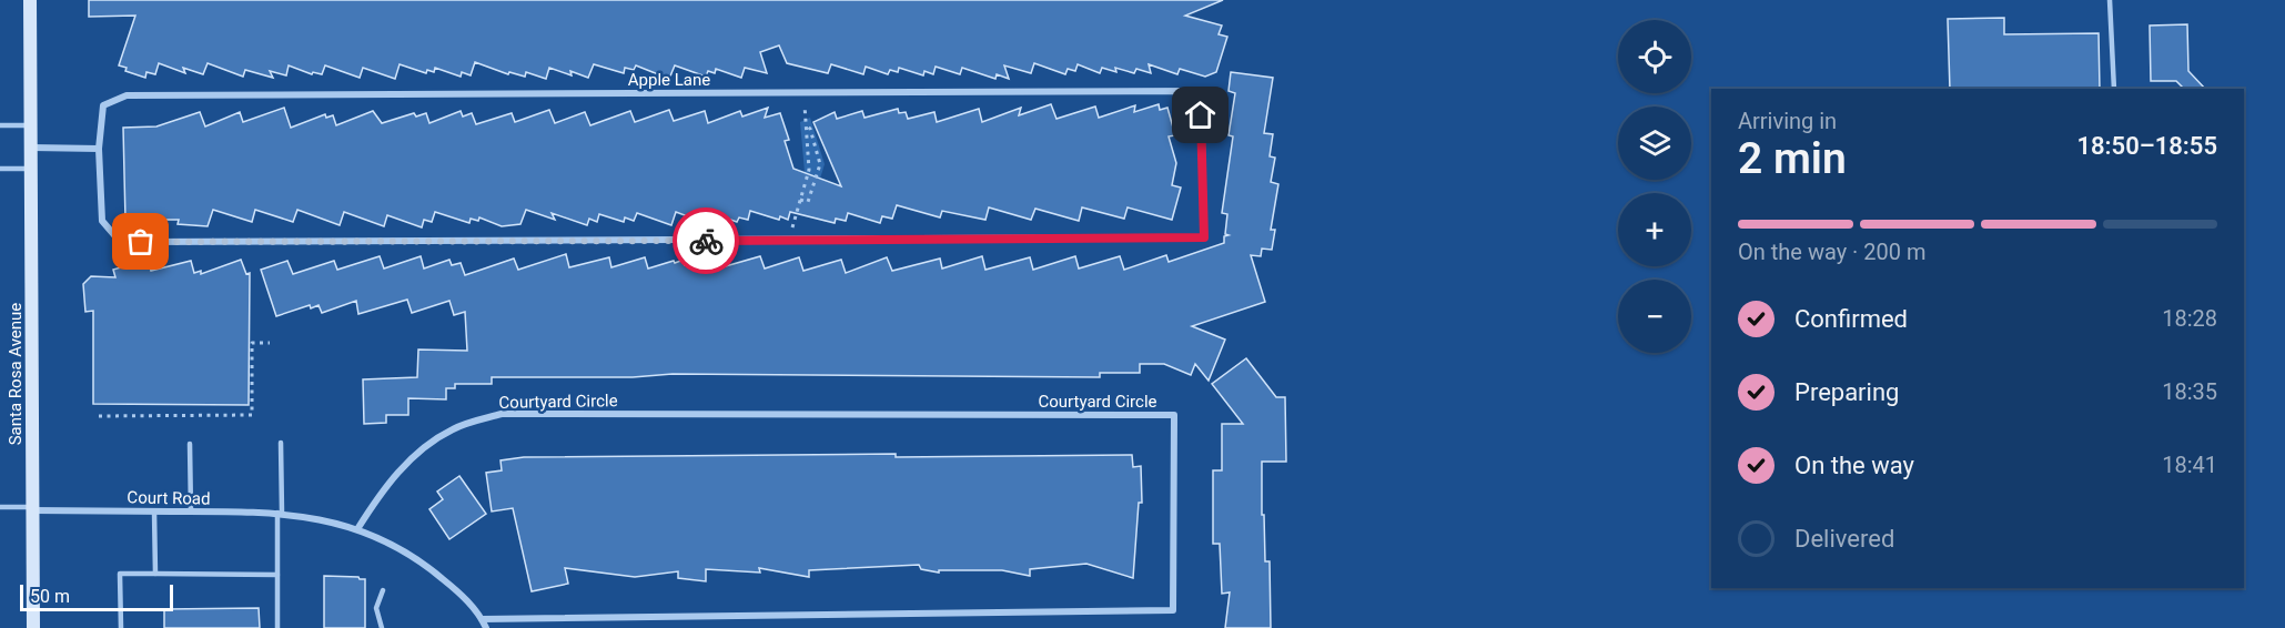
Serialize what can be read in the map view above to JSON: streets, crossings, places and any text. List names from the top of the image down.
{
  "streets": {
    "main road": ["Santa Rosa Avenue"],
    "street": ["Apple Lane", "Courtyard Circle", "Court Road"]
  },
  "crossings": [
    ["Santa Rosa Avenue", "Court Road"],
    ["Courtyard Circle", "Court Road"]
  ],
  "scale_bar": "50 m",
  "page": {
    "map_buttons": ["+", "−"],
    "heading": ["2 min", "Arriving in", "18:50–18:55"],
    "bar": "On the way · 200 m",
    "list": [
      ["Confirmed", "18:28"],
      ["Preparing", "18:35"],
      ["On the way", "18:41"],
      "Delivered"
    ],
    "scale": "50 m"
  }
}
